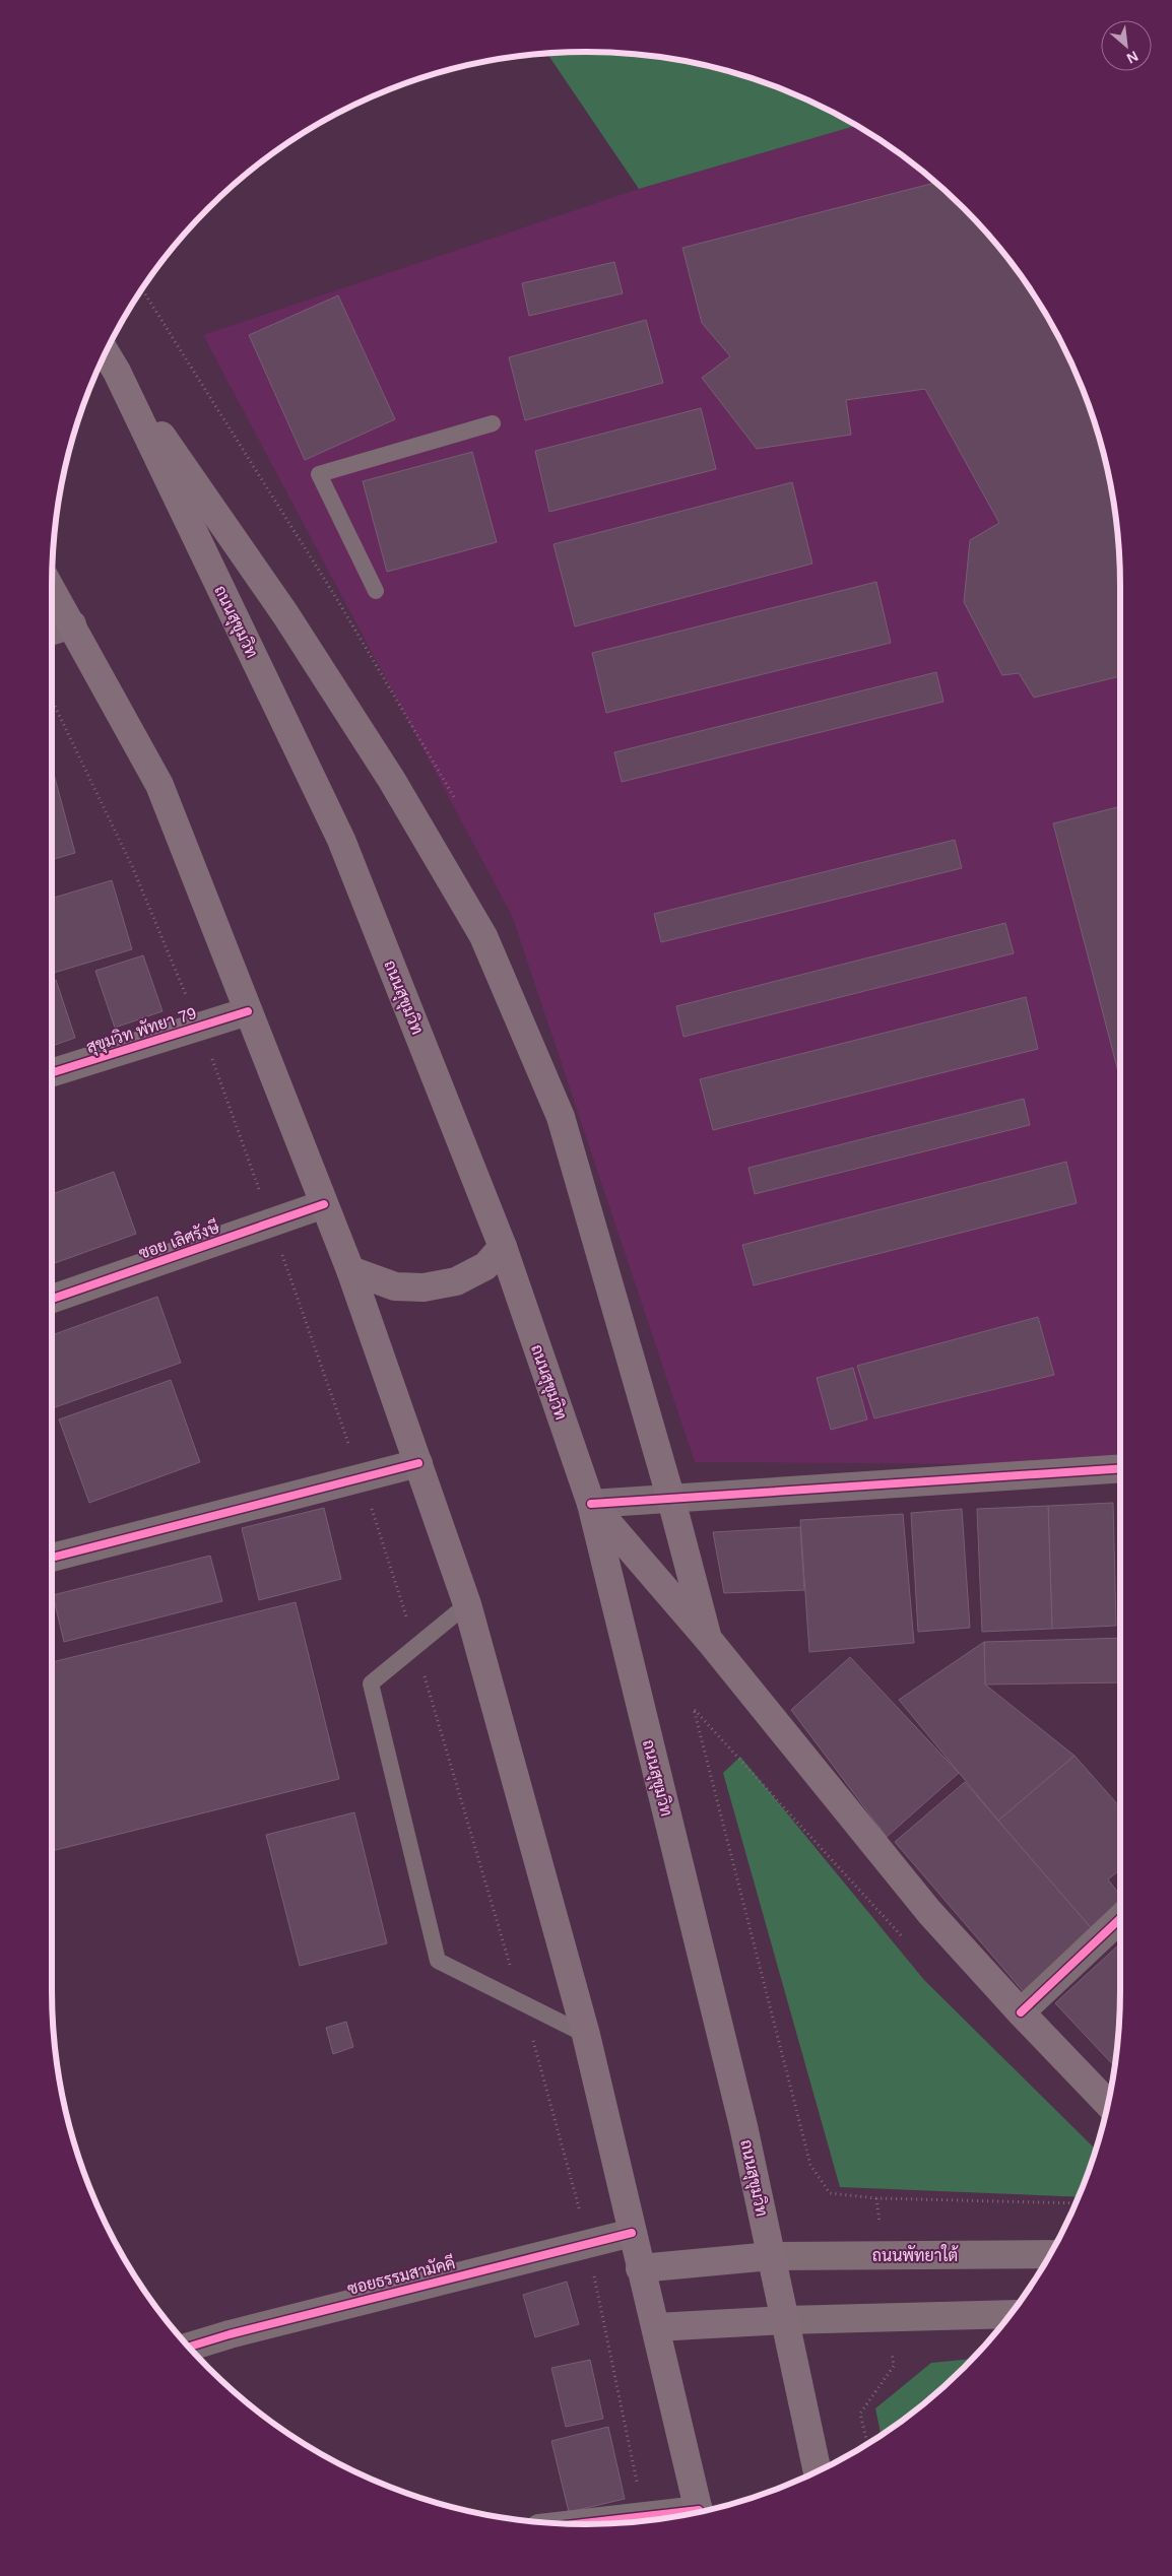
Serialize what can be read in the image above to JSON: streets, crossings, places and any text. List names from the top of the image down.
{
  "streets": {
    "highway": ["ถนนสุขุมวิท"],
    "main road": ["ถนนพัทยาใต้"],
    "street": ["สุขุมวิท พัทยา 79", "ซอย เลิศรังษี", "ซอยธรรมสามัคคี"]
  },
  "crossings": [
    ["ถนนสุขุมวิท", "ถนนพัทยาใต้"]
  ],
  "north": "bottom right"
}
